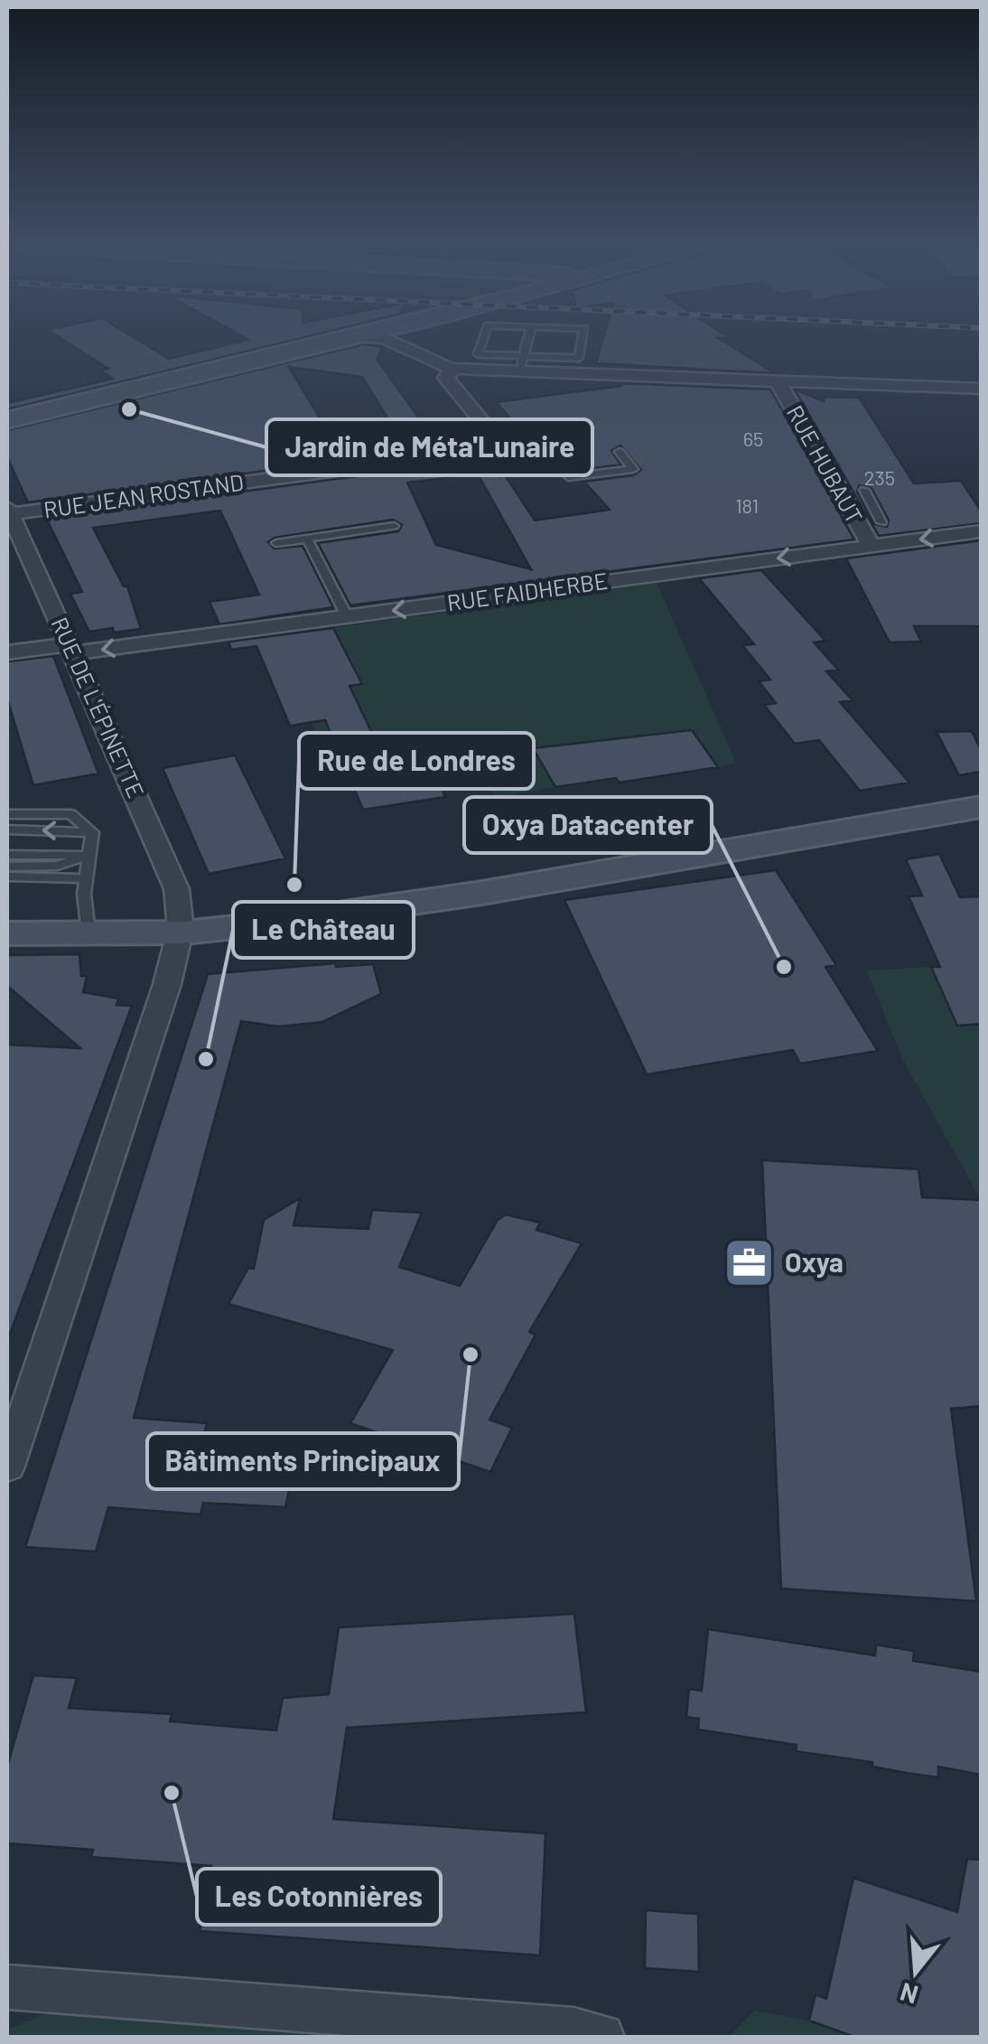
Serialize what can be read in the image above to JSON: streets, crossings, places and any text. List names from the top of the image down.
{
  "streets": {
    "street": [
      "RUE HUBAUT",
      "RUE JEAN ROSTAND",
      "RUE FAIDHERBE",
      "RUE DE L'ÉPINETTE"
    ]
  },
  "crossings": [
    ["RUE HUBAUT", "RUE FAIDHERBE"],
    ["RUE JEAN ROSTAND", "RUE DE L'ÉPINETTE"],
    ["RUE FAIDHERBE", "RUE DE L'ÉPINETTE"]
  ],
  "places": {
    "other": [
      "Jardin de Méta'Lunaire",
      "Rue de Londres",
      "Oxya Datacenter",
      "Le Château",
      "Bâtiments Principaux",
      "Les Cotonnières"
    ],
    "office": ["Oxya"]
  },
  "house_numbers": ["65", "235", "181"],
  "north": "bottom"
}
